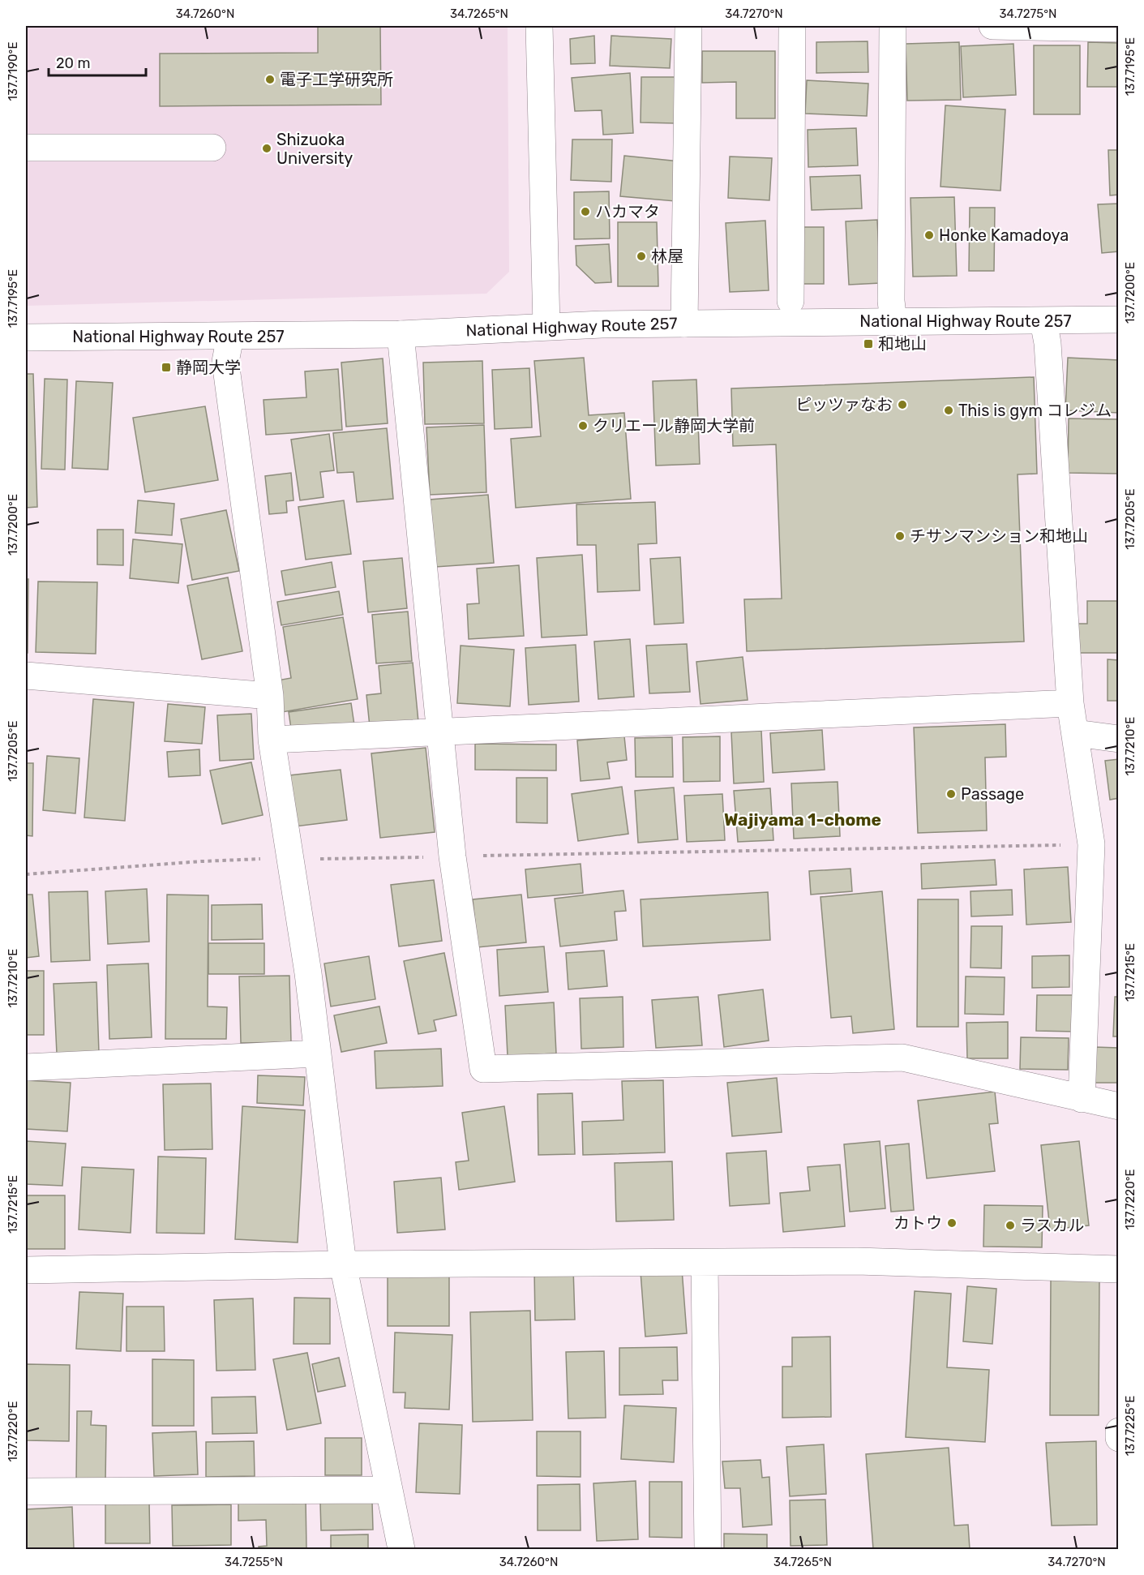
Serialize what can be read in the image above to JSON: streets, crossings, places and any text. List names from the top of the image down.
{
  "streets": {
    "main road": ["National Highway Route 257"]
  },
  "districts": ["Wajiyama 1-chome"],
  "places": {
    "other": [
      "電子工学研究所",
      "Shizuoka University",
      "ハカマタ",
      "Honke Kamadoya",
      "林屋",
      "ピッツァなお",
      "This is gym コレジム",
      "クリエール静岡大学前",
      "チサンマンション和地山",
      "Passage",
      "カトウ",
      "ラスカル"
    ],
    "transit": ["和地山", "静岡大学"]
  },
  "scale_bar": "20 m",
  "coordinates": [
    "34.7260°N",
    "34.7265°N",
    "34.7270°N",
    "34.7275°N",
    "137.7195°E",
    "137.7190°E",
    "137.7200°E",
    "137.7205°E",
    "137.7210°E",
    "137.7215°E",
    "137.7220°E",
    "137.7225°E",
    "34.7255°N"
  ]
}
